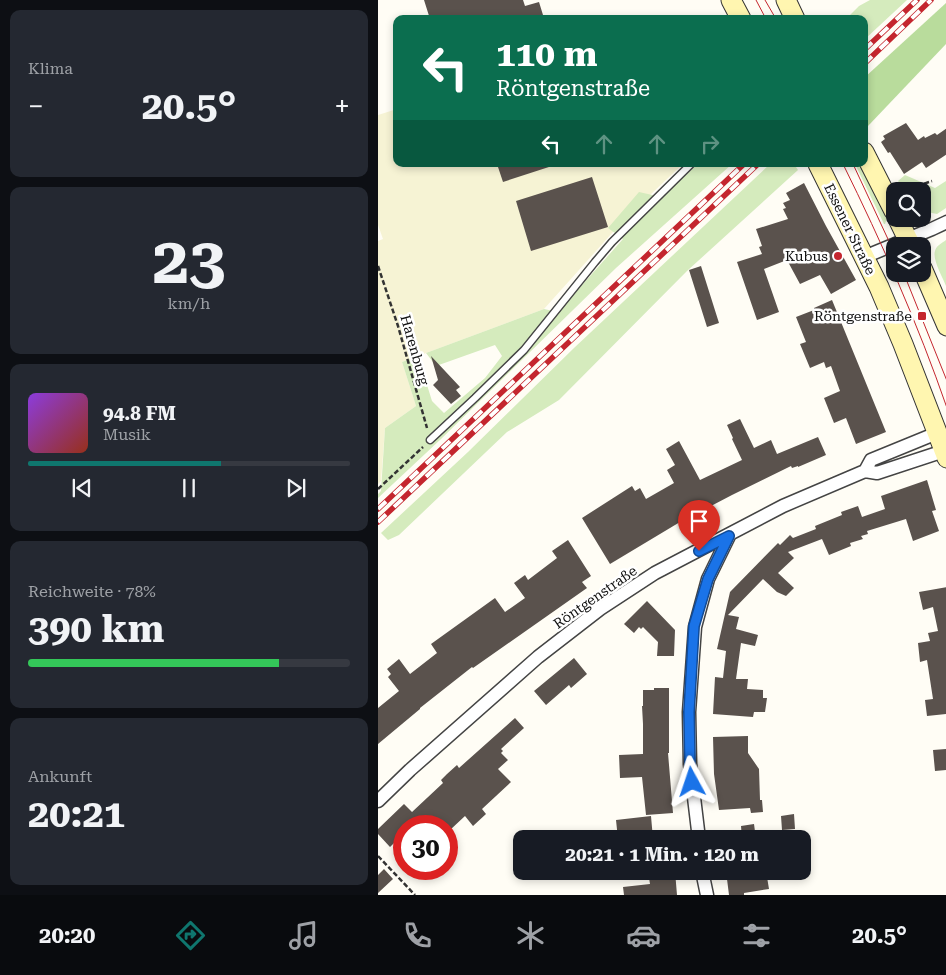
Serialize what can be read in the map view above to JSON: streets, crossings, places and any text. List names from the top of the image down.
{
  "streets": {
    "main road": ["Essener Straße"],
    "street": ["Röntgenstraße"],
    "path": ["Harenburg"]
  },
  "crossings": [
    ["Essener Straße", "Röntgenstraße"]
  ],
  "places": {
    "other": ["Kubus"],
    "transit": ["Röntgenstraße"]
  },
  "page": {
    "tile": [
      "Klima",
      ["23", "km/h"],
      ["Reichweite · 78%", "390 km"],
      ["Ankunft", "20:21"]
    ],
    "turn": ["110 m", "Röntgenstraße"],
    "heat": ["−", "20.5°", "+"],
    "song": ["94.8 FM", "Musik"],
    "limit": "30",
    "trip": "20:21 · 1 Min. · 120 m",
    "tabs": ["20:20", "20.5°"]
  }
}
